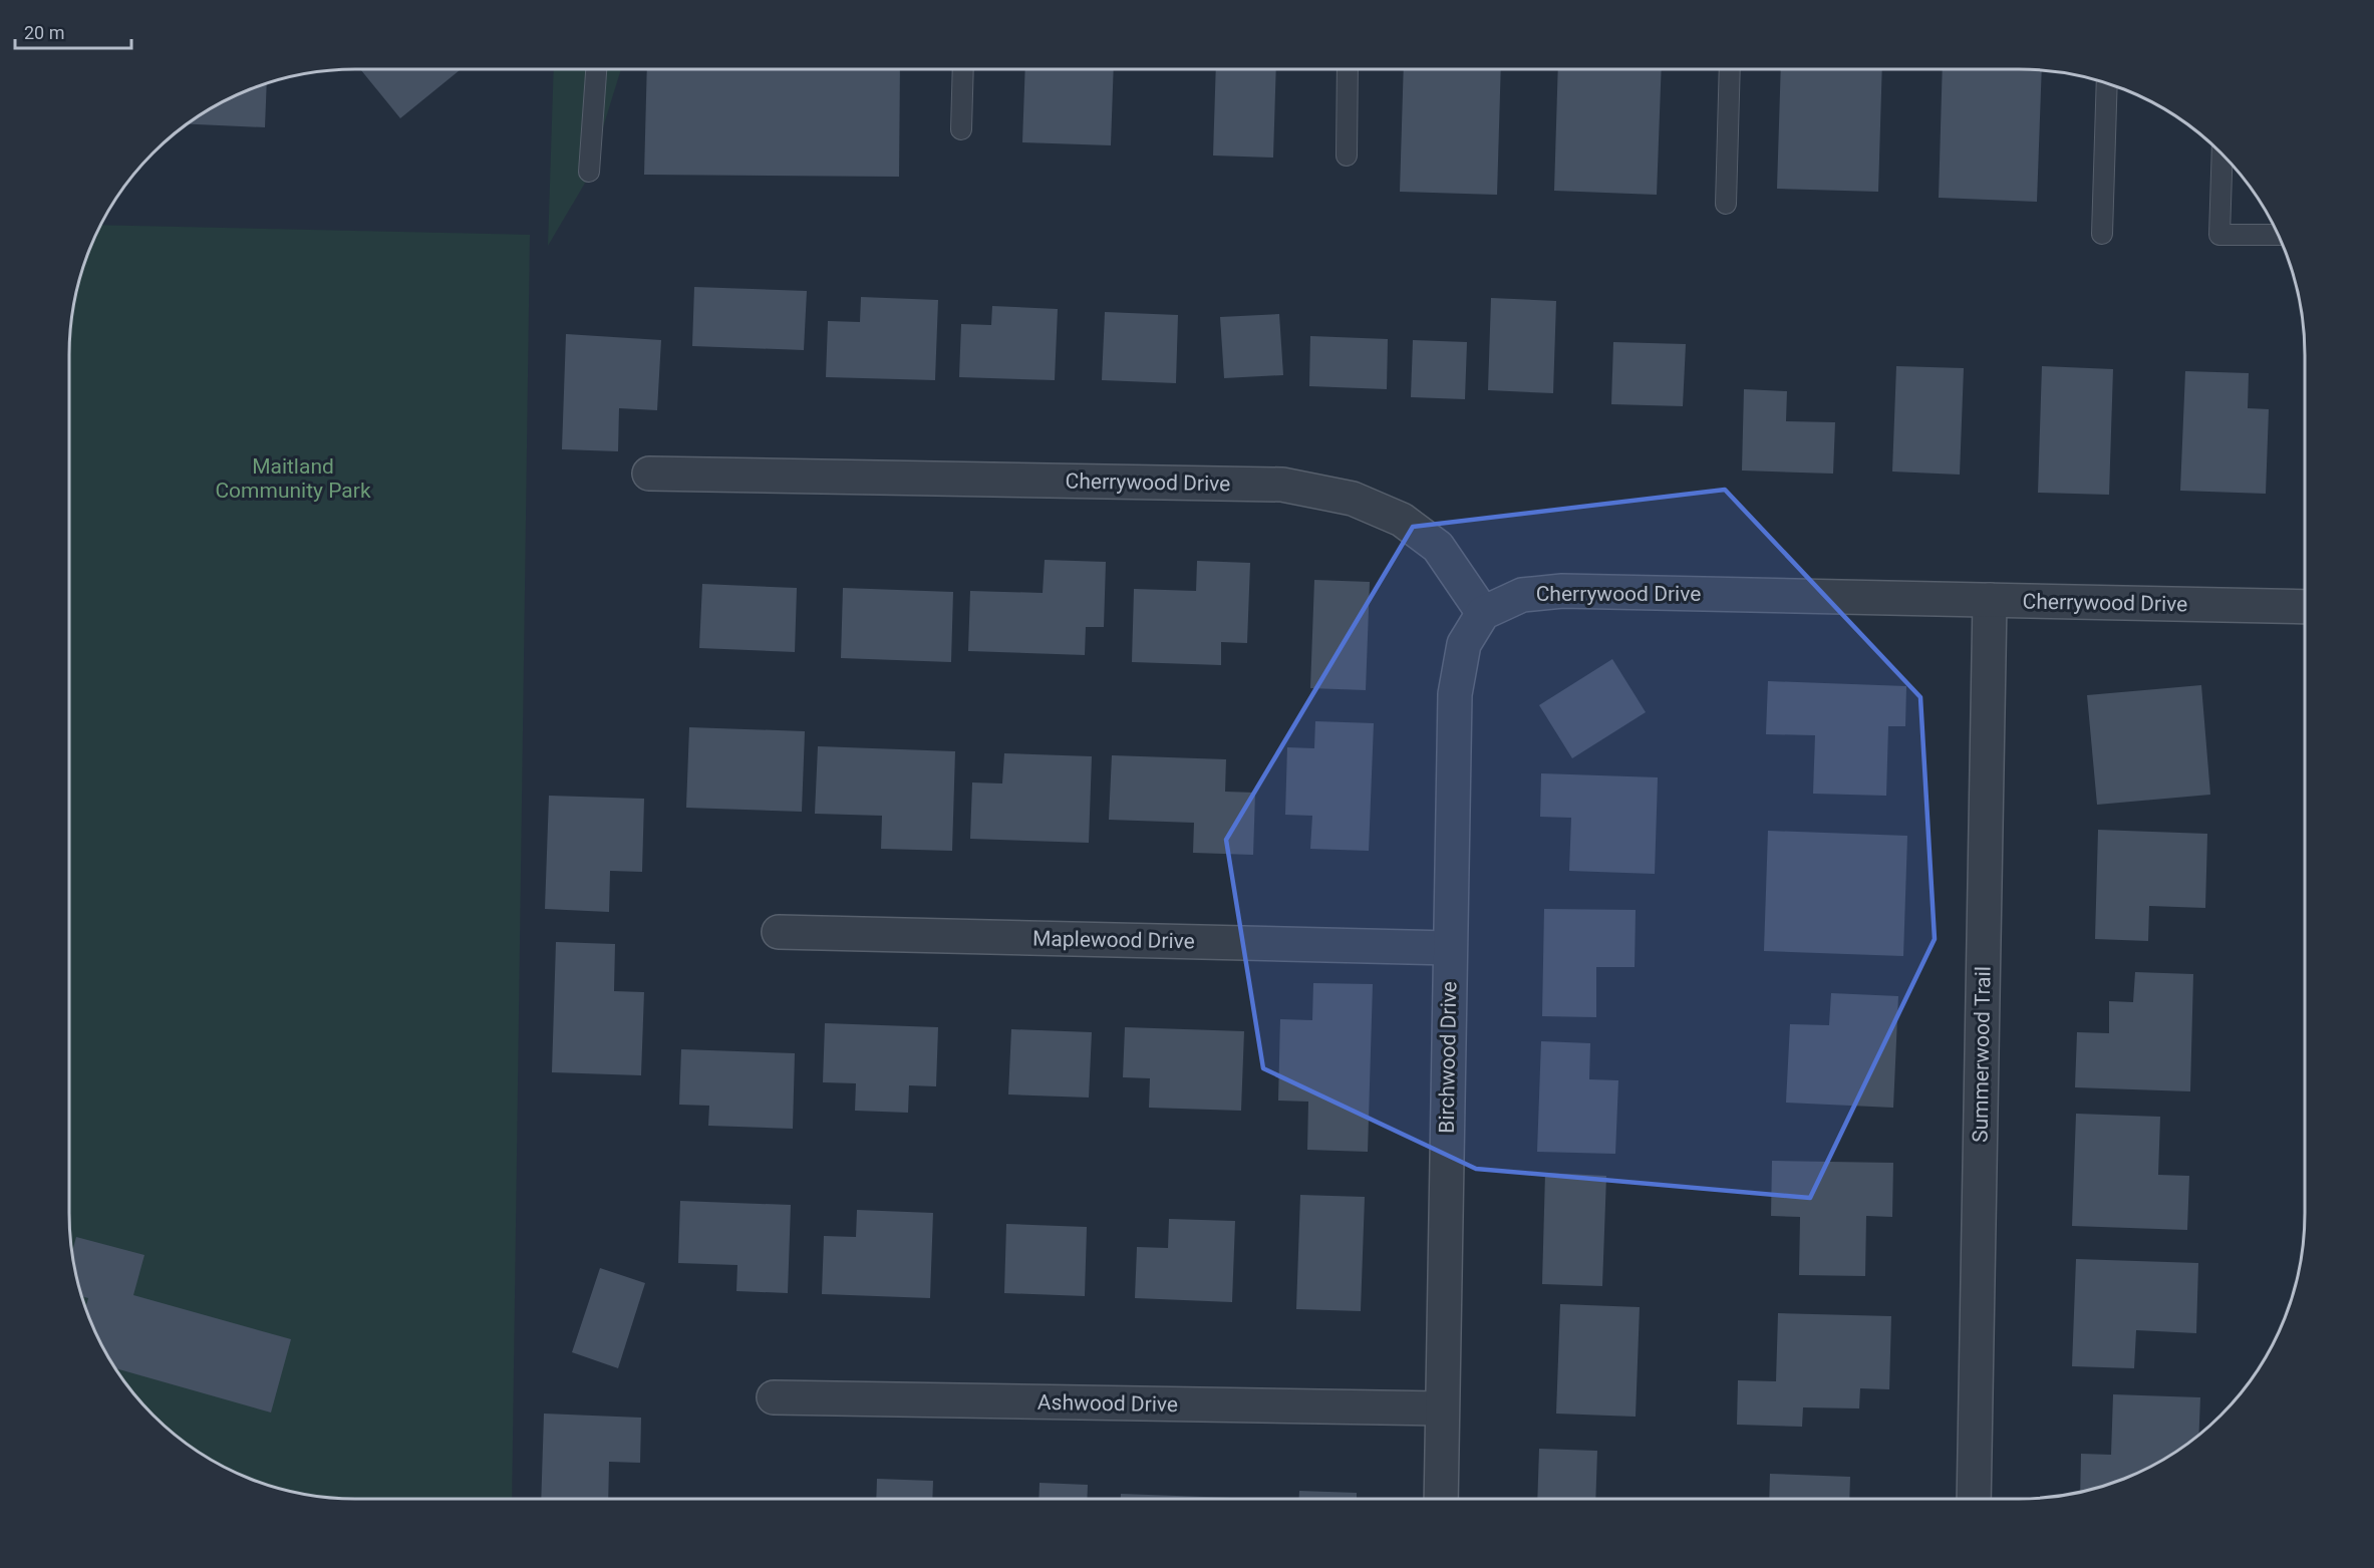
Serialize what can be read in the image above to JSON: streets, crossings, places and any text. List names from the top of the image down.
{
  "streets": {
    "street": [
      "Cherrywood Drive",
      "Maplewood Drive",
      "Summerwood Trail",
      "Birchwood Drive",
      "Ashwood Drive"
    ]
  },
  "crossings": [
    ["Cherrywood Drive", "Summerwood Trail"],
    ["Cherrywood Drive", "Birchwood Drive"],
    ["Maplewood Drive", "Birchwood Drive"],
    ["Birchwood Drive", "Ashwood Drive"]
  ],
  "parks": ["Maitland Community Park"],
  "scale_bar": "20 m"
}
